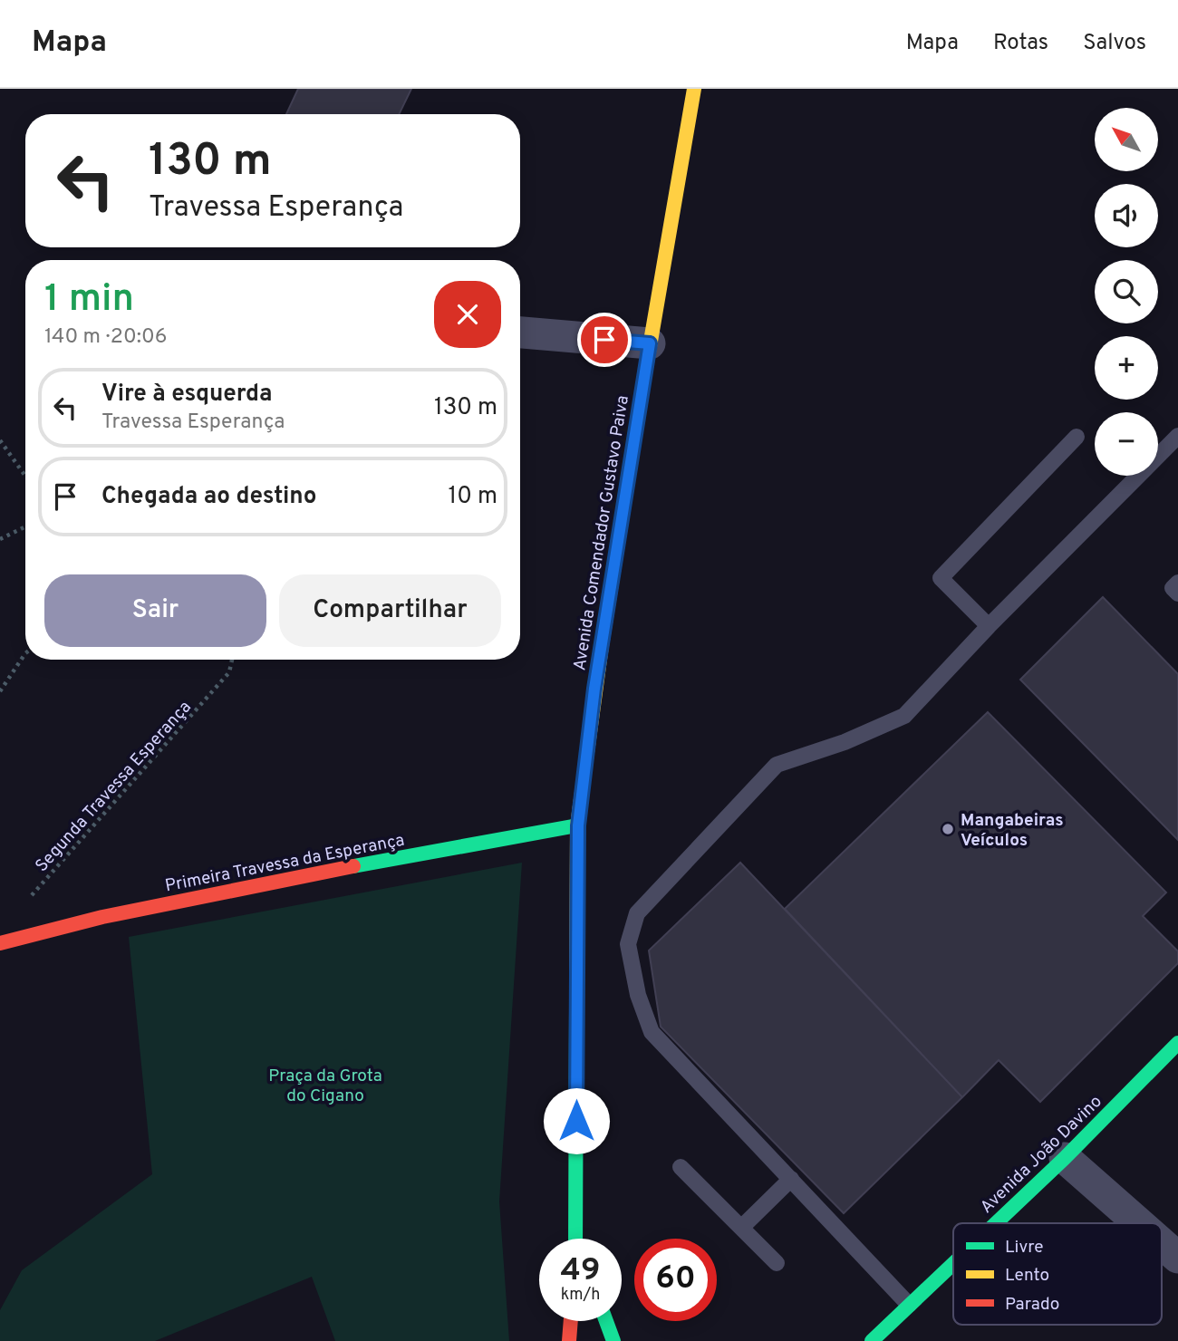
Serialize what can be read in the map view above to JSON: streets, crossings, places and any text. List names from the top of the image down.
{
  "streets": {
    "main road": ["Avenida Comendador Gustavo Paiva", "Primeira Travessa da Esperança", "Avenida João Davino"],
    "path": ["Segunda Travessa Esperança"]
  },
  "crossings": [
    ["Avenida Comendador Gustavo Paiva", "Primeira Travessa da Esperança"]
  ],
  "parks": ["Praça da Grota do Cigano"],
  "places": ["Mangabeiras Veículos"],
  "legend": ["Livre", "Lento", "Parado"],
  "north": "top left",
  "page": {
    "header": "Mapa",
    "nav": ["Mapa", "Rotas", "Salvos"],
    "map_buttons": ["+", "−"],
    "turn": ["130 m", "Travessa Esperança"],
    "heading": ["1 min", "140 m · 20:06"],
    "list": [
      {
        "name": "Vire à esquerda",
        "note": "Travessa Esperança",
        "value": "130 m"
      },
      {
        "name": "Chegada ao destino",
        "value": "10 m"
      }
    ],
    "buttons": ["Sair", "Compartilhar"],
    "speed": "49 km/h",
    "limit": "60"
  }
}
